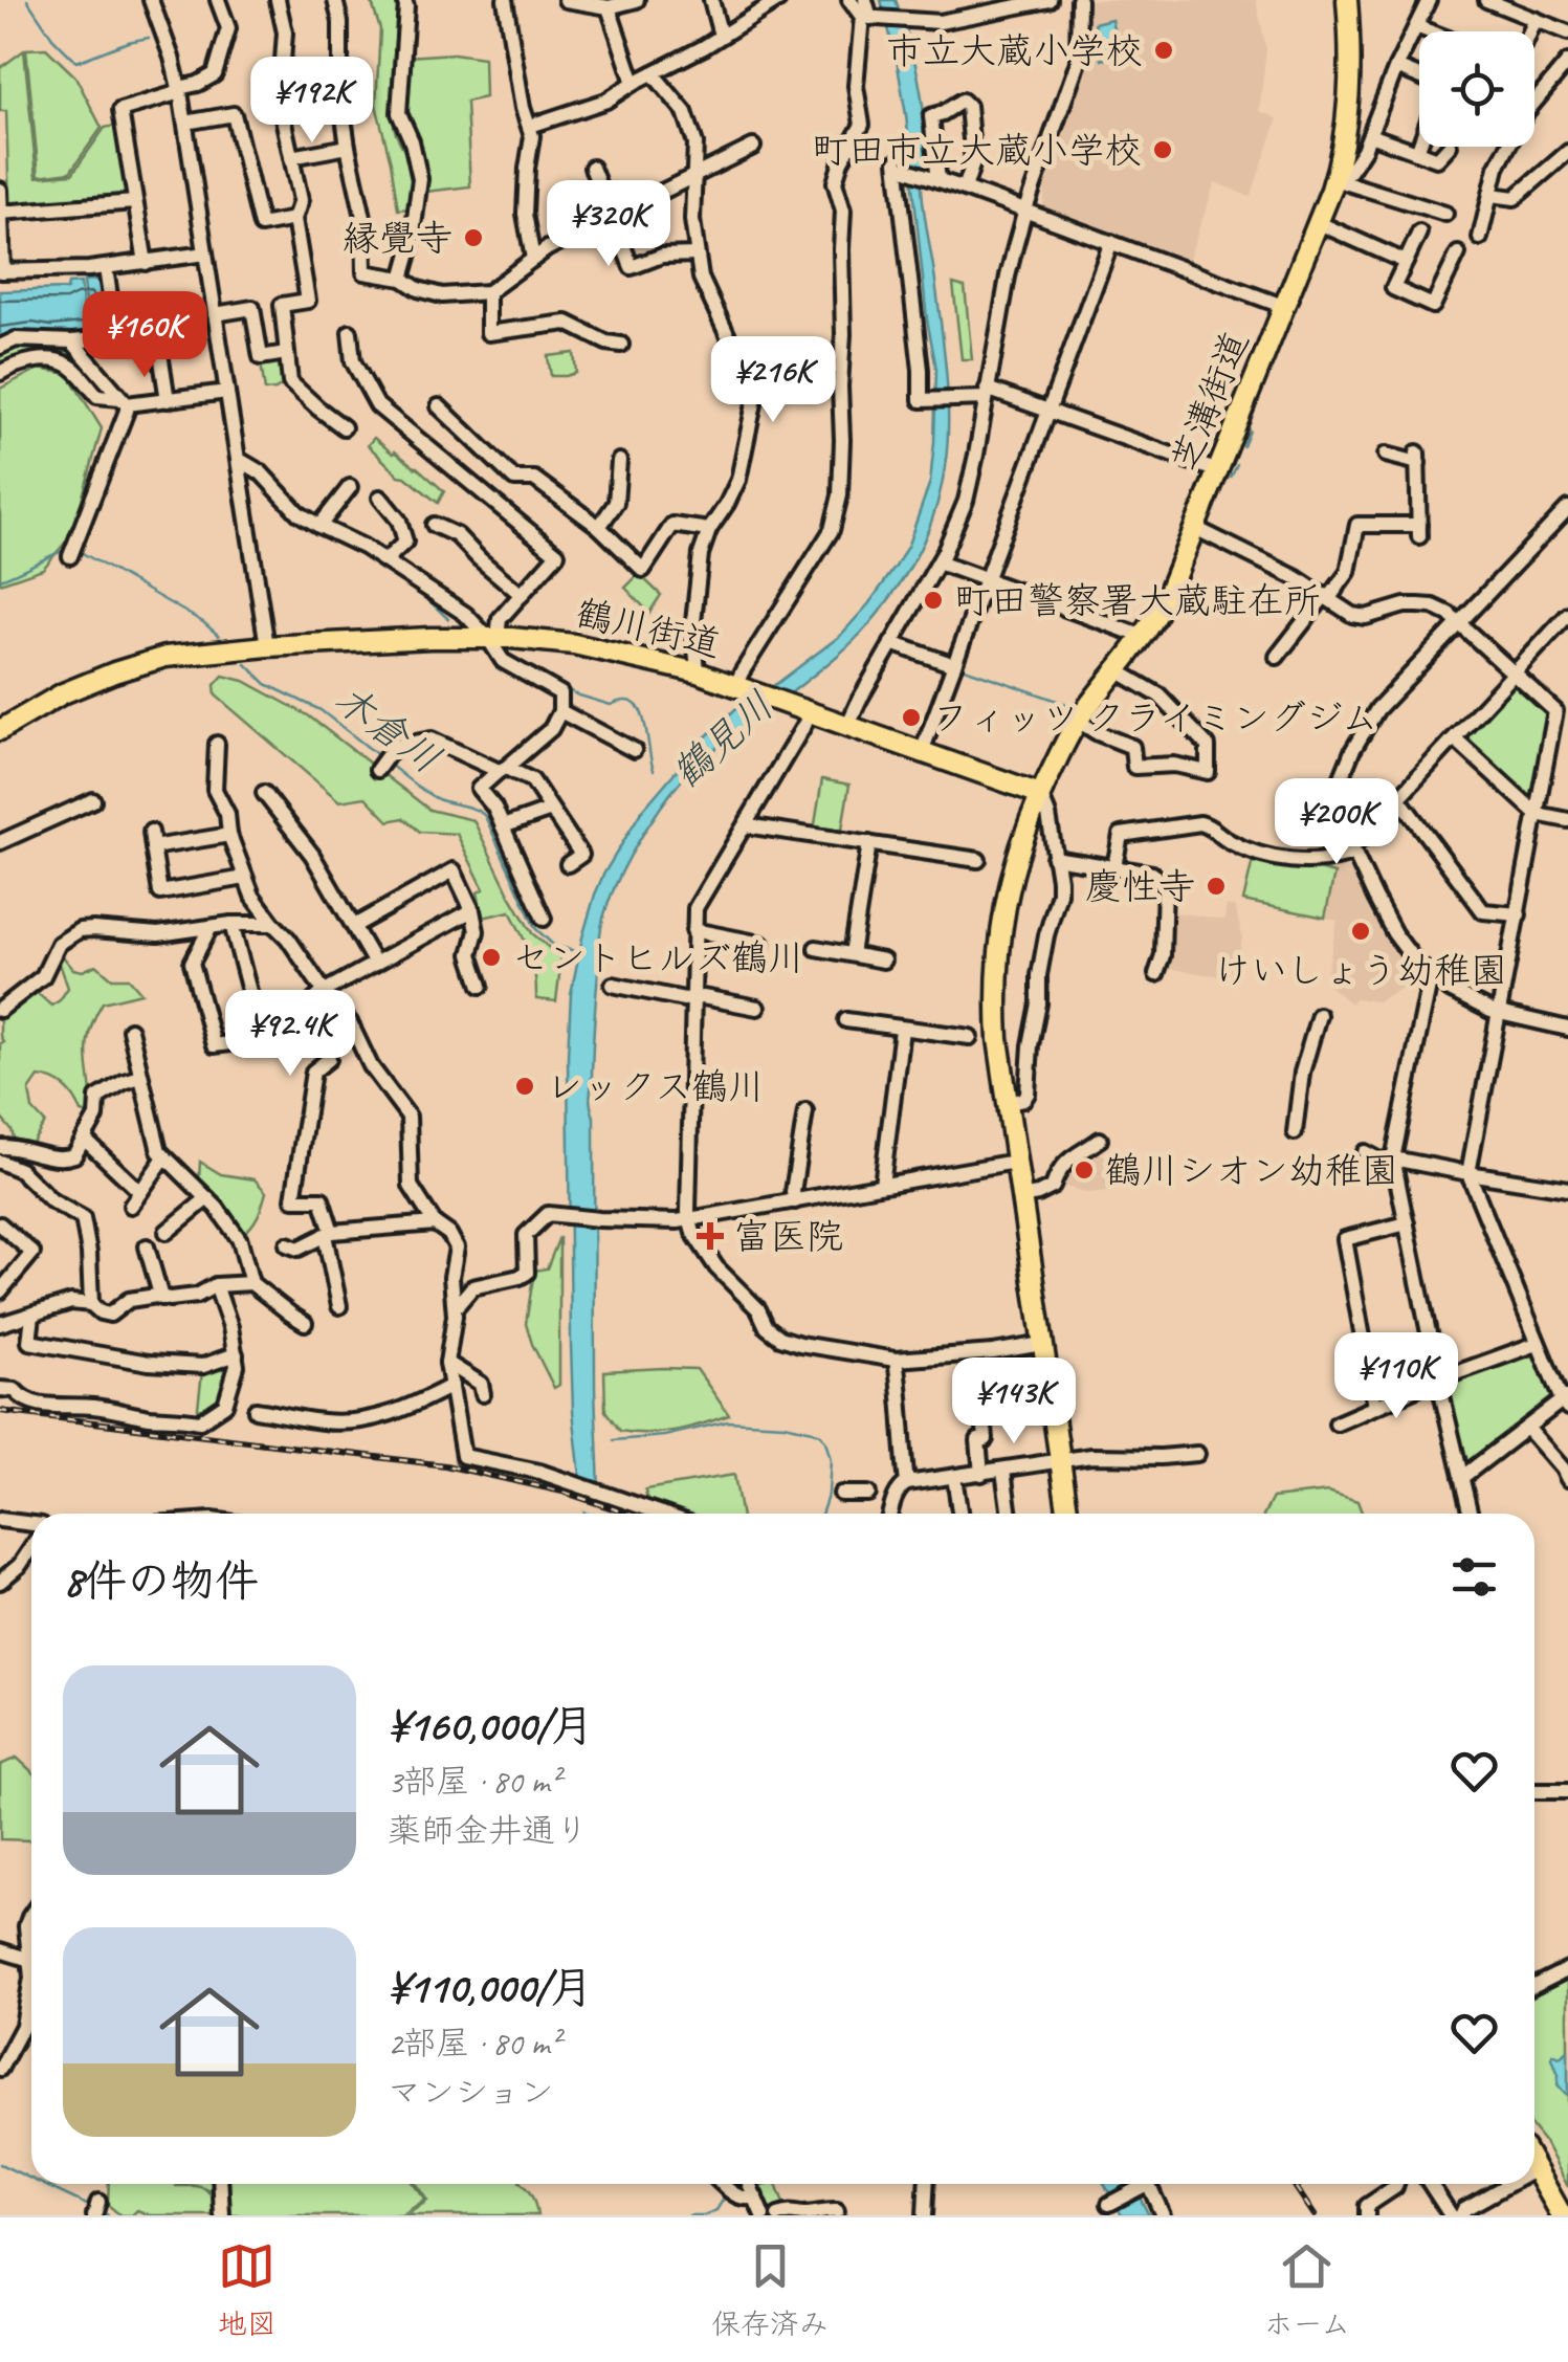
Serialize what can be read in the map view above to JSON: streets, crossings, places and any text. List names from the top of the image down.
{
  "streets": {
    "main road": ["芝溝街道", "鶴川街道"]
  },
  "crossings": [
    ["芝溝街道", "鶴川街道"]
  ],
  "water": ["木倉川", "鶴見川"],
  "places": {
    "other": [
      "市立大蔵小学校",
      "町田市立大蔵小学校",
      "縁覺寺",
      "町田警察署大蔵駐在所",
      "フィッツ クライミングジム",
      "慶性寺",
      "けいしょう幼稚園",
      "セントヒルズ鶴川",
      "レックス鶴川",
      "鶴川シオン幼稚園"
    ],
    "health": ["富医院"]
  },
  "page": {
    "price": [
      "¥192K",
      "¥320K",
      "¥160K",
      "¥216K",
      "¥200K",
      "¥92.4K",
      "¥110K",
      "¥143K"
    ],
    "heading": "8件の物件",
    "list": [
      {
        "name": "¥160,000/月",
        "note": "3部屋 · 80 m² · 薬師金井通り"
      },
      {
        "name": "¥110,000/月",
        "note": "2部屋 · 80 m² · マンション"
      }
    ],
    "tabs": ["地図", "保存済み", "ホーム"]
  }
}
